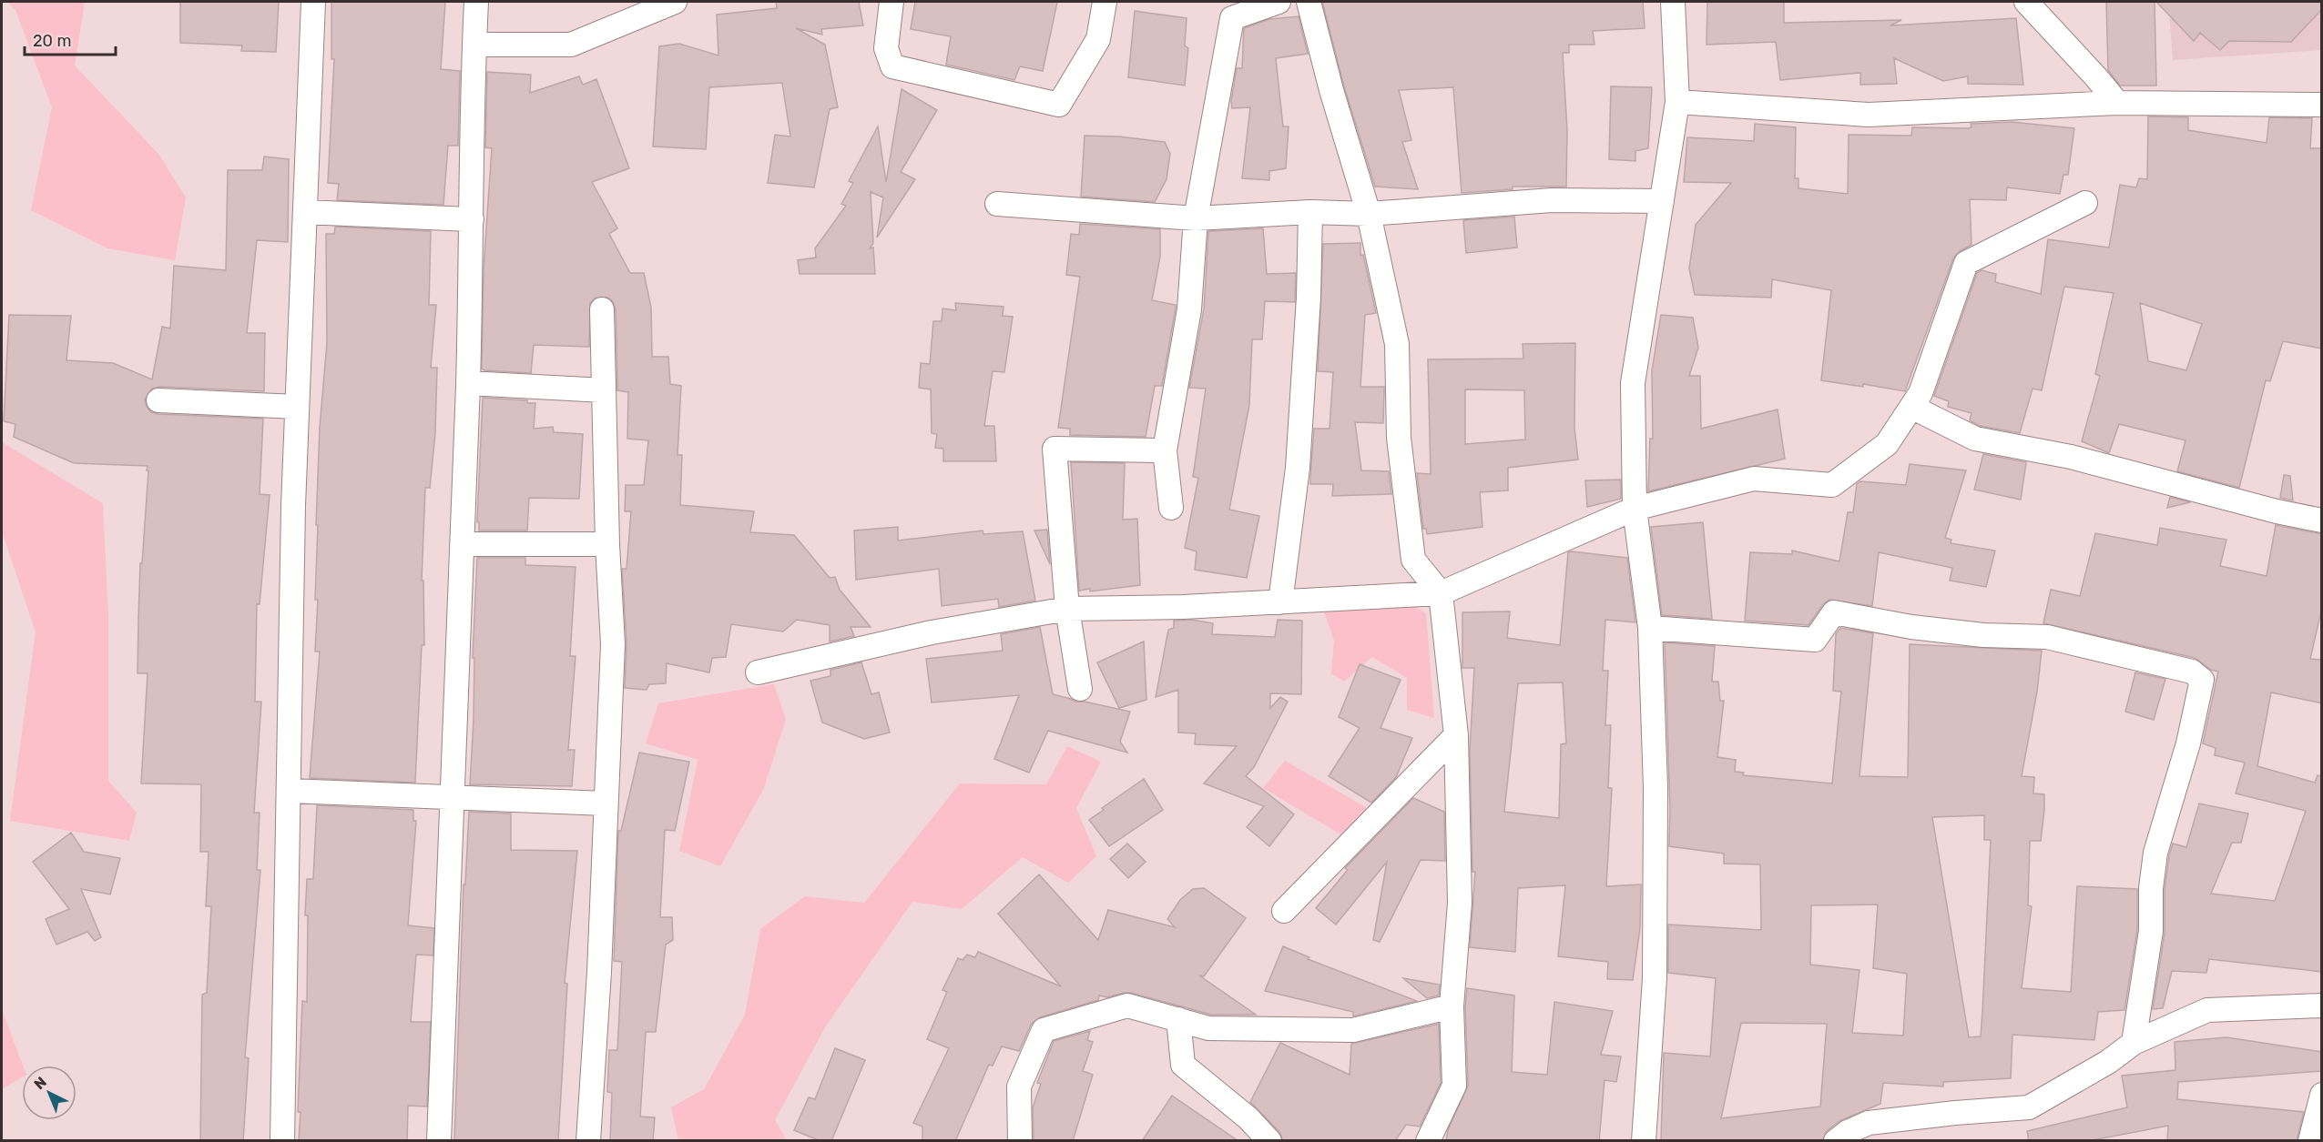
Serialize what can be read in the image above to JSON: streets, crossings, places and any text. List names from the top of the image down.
{
  "scale_bar": "20 m",
  "north": "top left"
}
